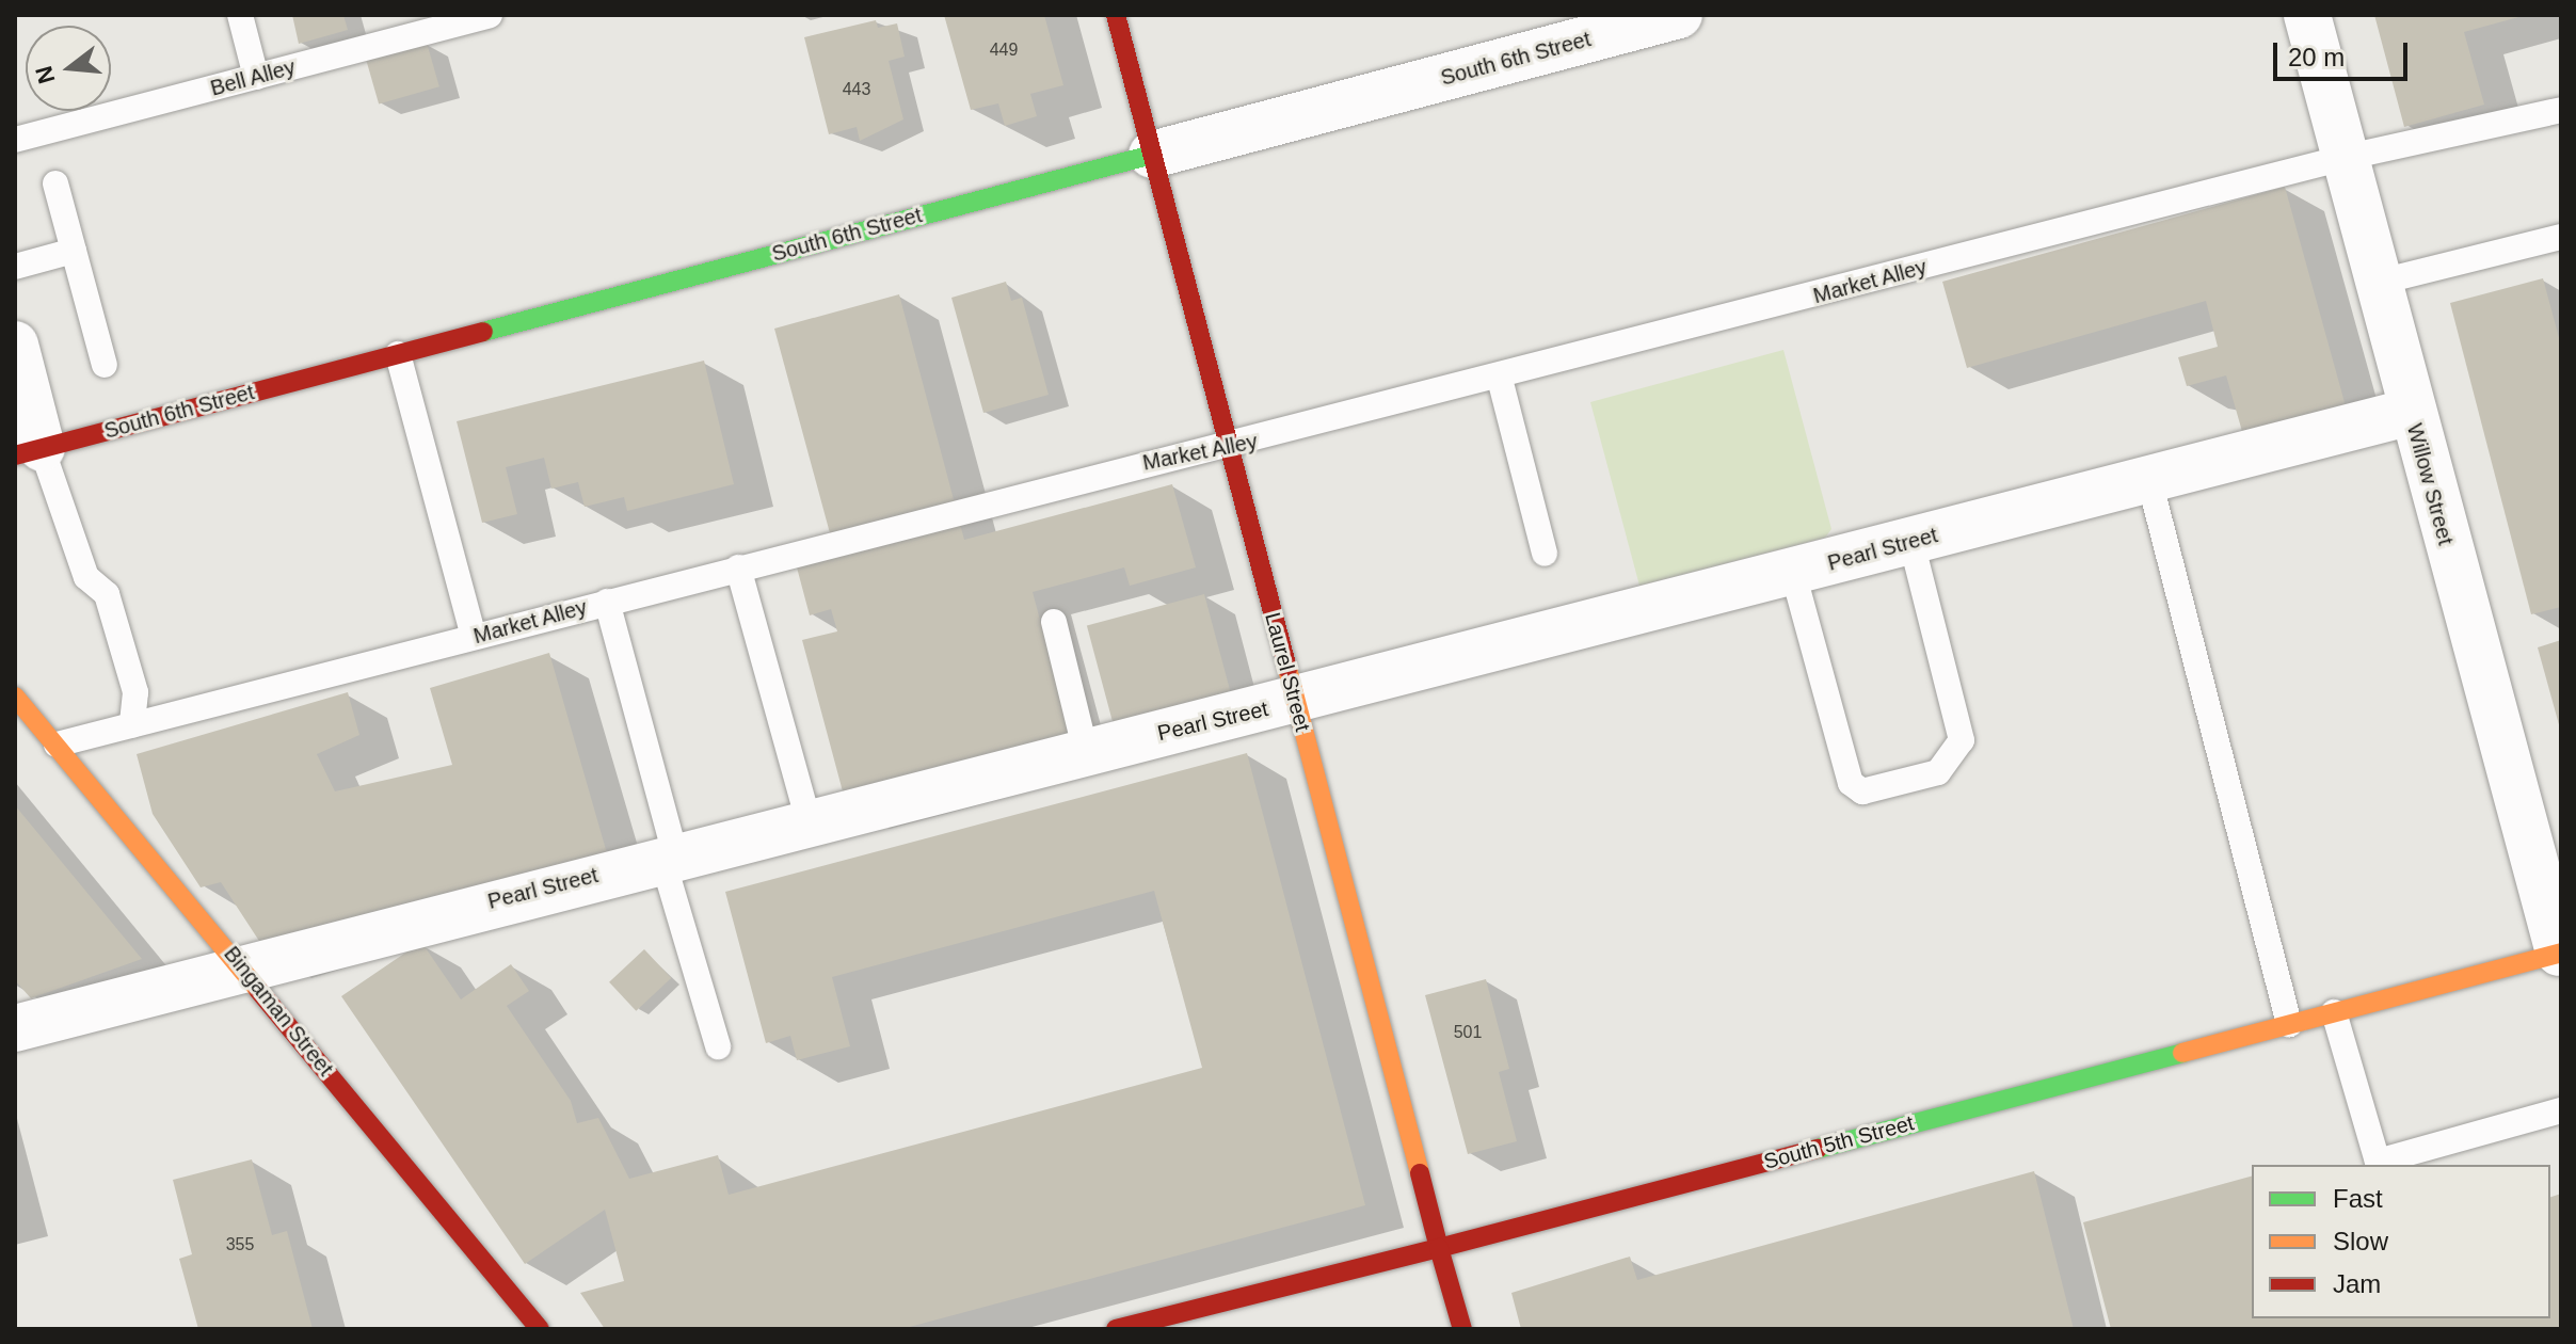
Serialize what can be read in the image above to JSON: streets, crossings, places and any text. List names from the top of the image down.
{
  "streets": {
    "street": [
      "South 6th Street",
      "Willow Street",
      "Pearl Street",
      "Laurel Street",
      "Bingaman Street",
      "South 5th Street"
    ],
    "lane": ["Bell Alley", "Market Alley"]
  },
  "crossings": [
    ["South 6th Street", "Laurel Street"],
    ["Market Alley", "Willow Street"],
    ["Market Alley", "Laurel Street"],
    ["Market Alley", "Bingaman Street"],
    ["Willow Street", "Pearl Street"],
    ["Willow Street", "South 5th Street"],
    ["Pearl Street", "Laurel Street"],
    ["Pearl Street", "Bingaman Street"],
    ["Laurel Street", "South 5th Street"]
  ],
  "house_numbers": [
    "449",
    "443",
    "501",
    "355"
  ],
  "legend": ["Fast", "Slow", "Jam"],
  "scale_bar": "20 m",
  "north": "left"
}
